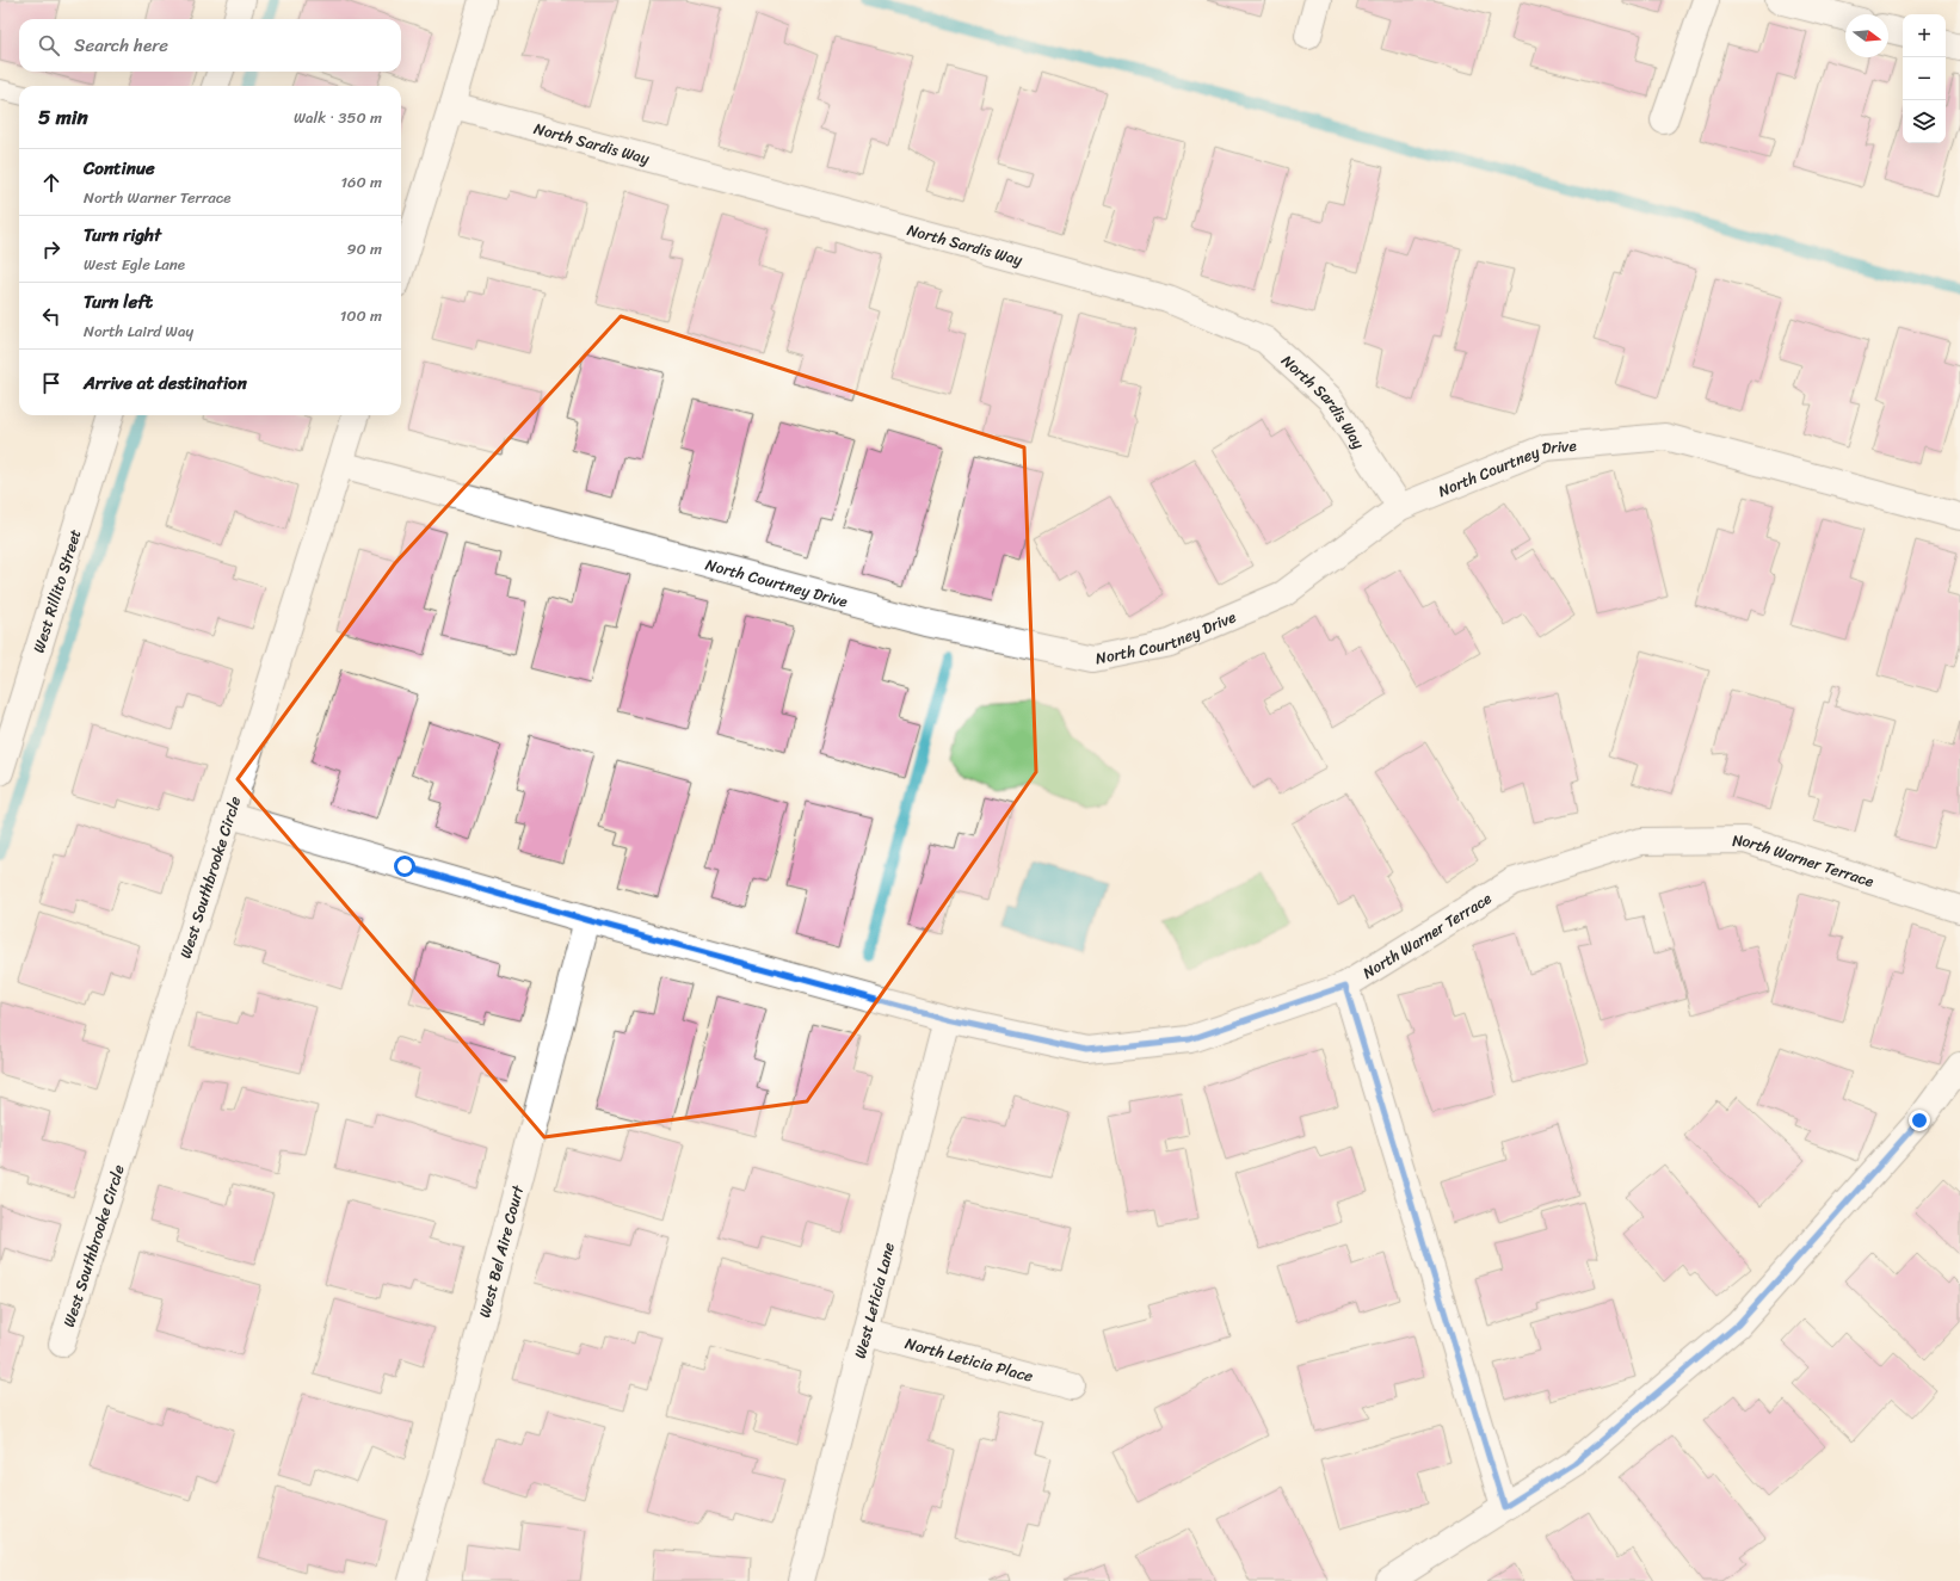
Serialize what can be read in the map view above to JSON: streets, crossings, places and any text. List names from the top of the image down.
{
  "streets": {
    "street": [
      "North Sardis Way",
      "North Courtney Drive",
      "West Rillito Street",
      "North Warner Terrace",
      "West Southbrooke Circle",
      "West Bel Aire Court",
      "West Leticia Lane",
      "North Leticia Place"
    ]
  },
  "crossings": [
    ["North Sardis Way", "North Courtney Drive"],
    ["North Courtney Drive", "West Southbrooke Circle"],
    ["North Warner Terrace", "West Southbrooke Circle"],
    ["North Warner Terrace", "West Bel Aire Court"],
    ["North Warner Terrace", "West Leticia Lane"],
    ["West Leticia Lane", "North Leticia Place"]
  ],
  "north": "right",
  "page": {
    "map_buttons": ["+", "−"],
    "search": "Search here",
    "heading": ["5 min", "Walk · 350 m"],
    "list": [
      ["Continue", "North Warner Terrace", "160 m"],
      ["Turn right", "West Egle Lane", "90 m"],
      ["Turn left", "North Laird Way", "100 m"],
      "Arrive at destination"
    ]
  }
}
